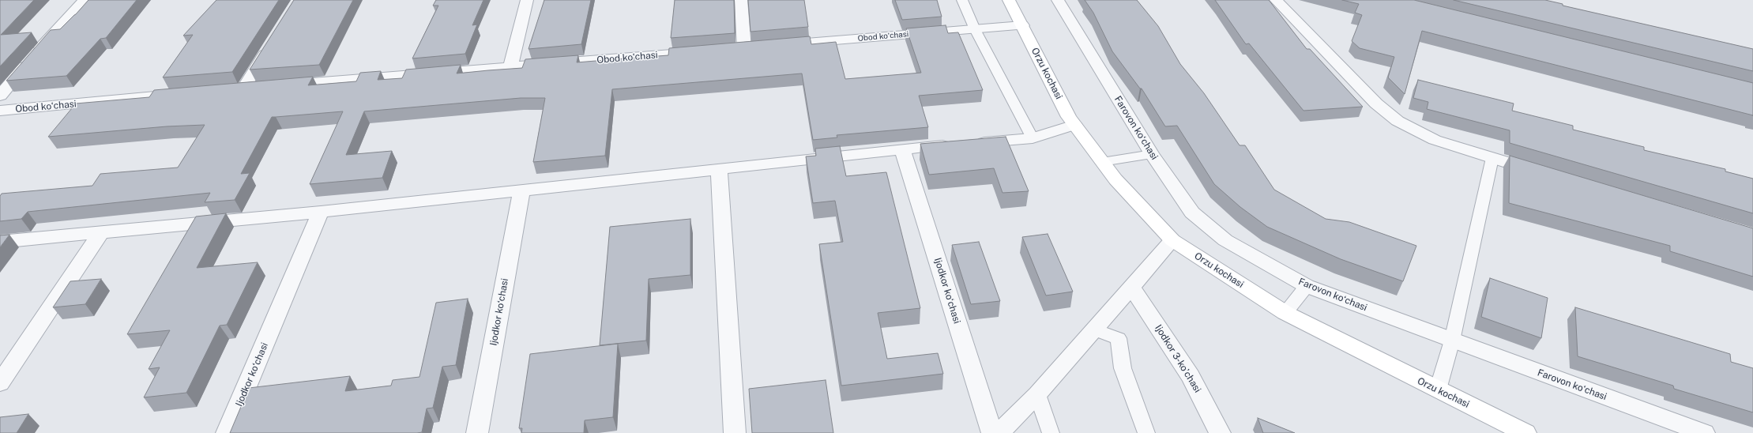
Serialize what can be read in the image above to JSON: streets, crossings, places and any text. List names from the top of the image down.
{
  "streets": {
    "main road": ["Orzu kochasi"],
    "street": [
      "Obod koʻchasi",
      "Farovon koʻchasi",
      "Ijodkor koʻchasi",
      "Ijodkor 3-koʼchasi"
    ]
  },
  "crossings": [
    ["Obod koʻchasi", "Orzu kochasi"]
  ]
}
